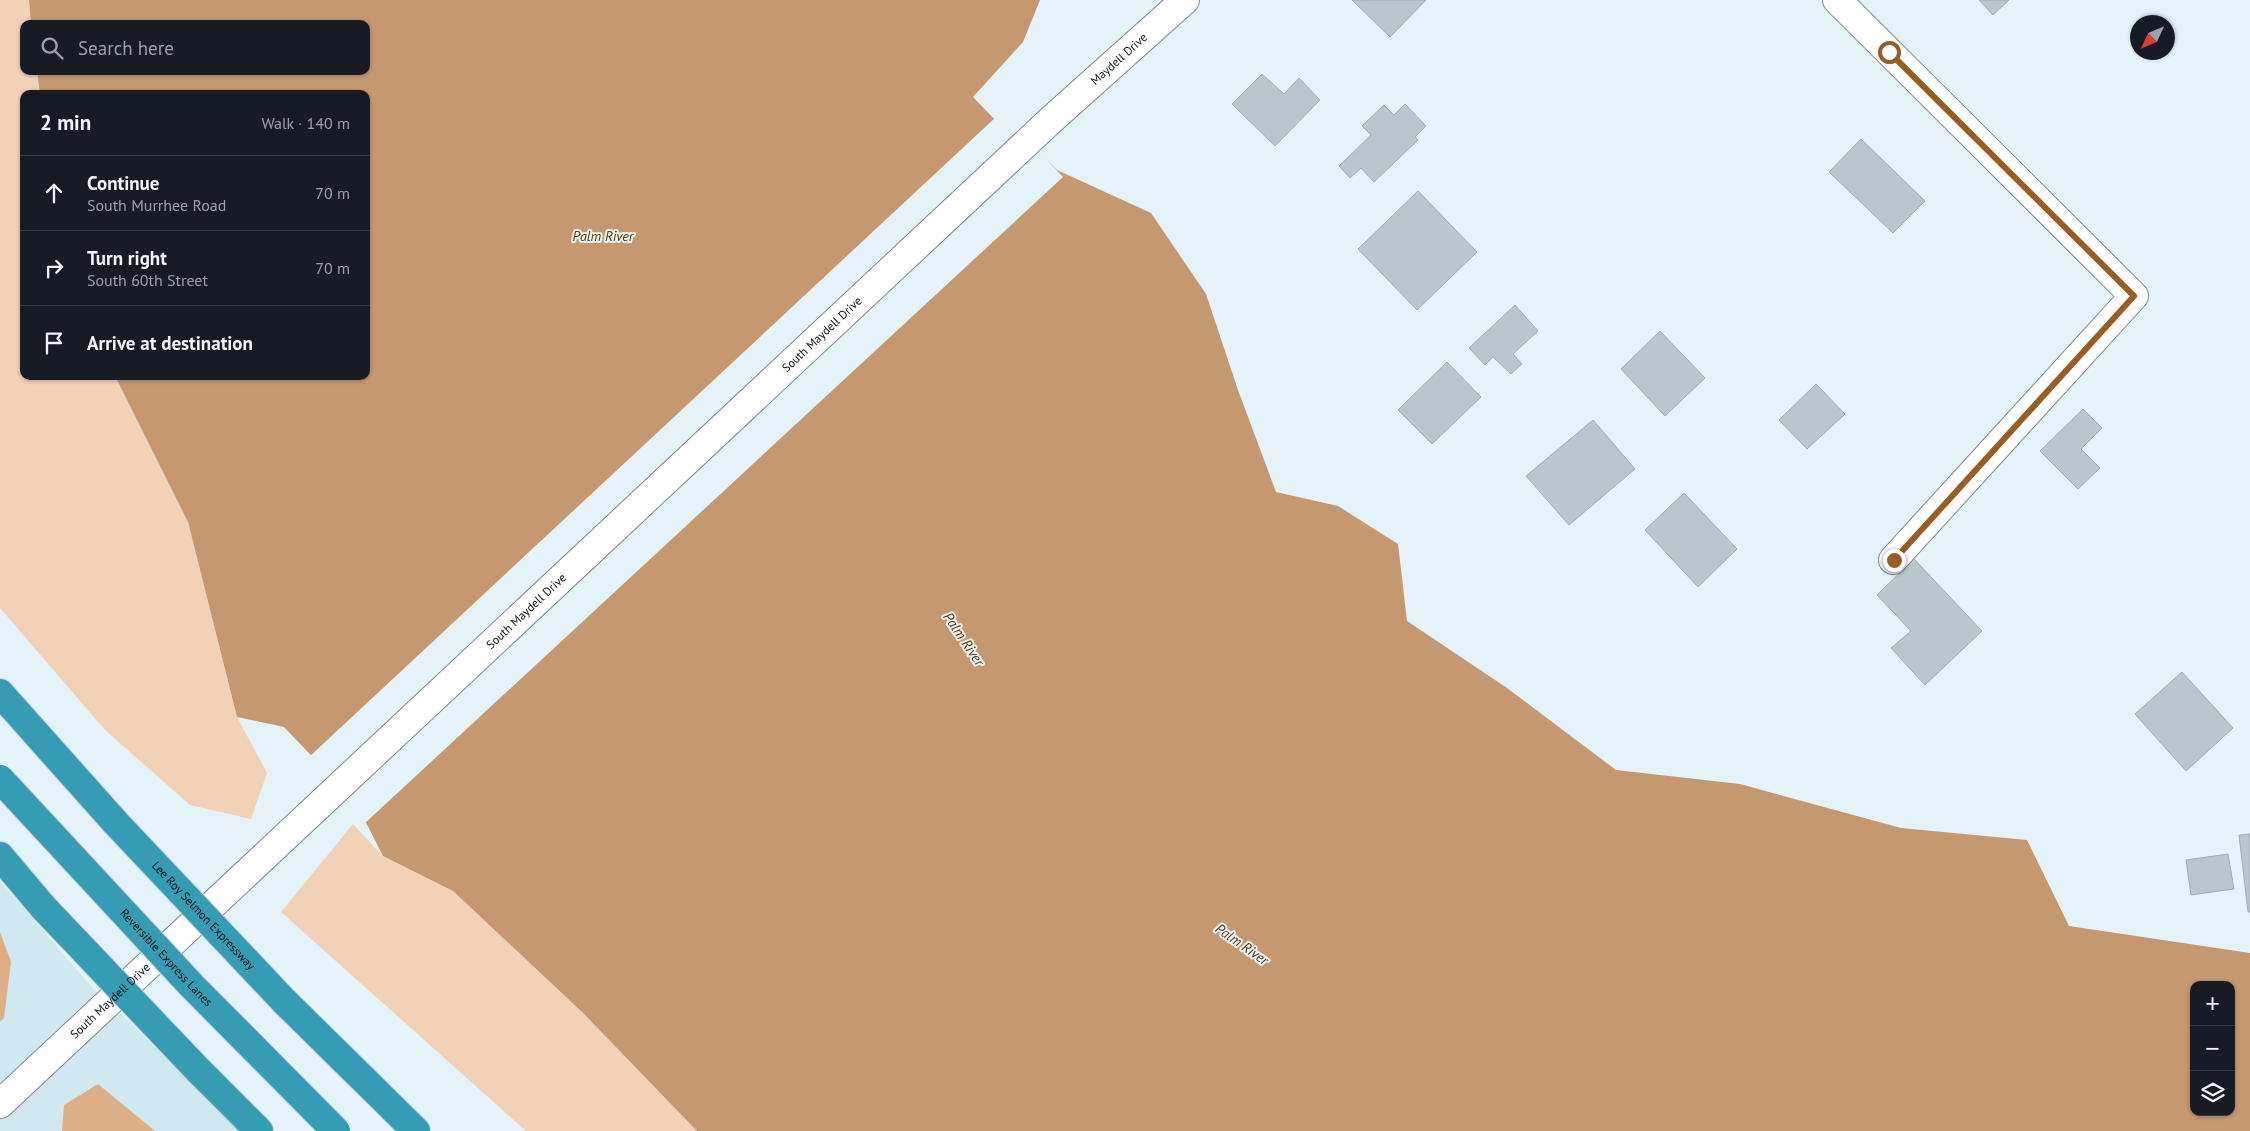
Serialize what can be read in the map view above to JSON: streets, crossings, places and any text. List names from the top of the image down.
{
  "streets": {
    "highway": ["Lee Roy Selmon Expressway", "Reversible Express Lanes"],
    "street": ["Maydell Drive", "South Maydell Drive"]
  },
  "crossings": [
    ["Maydell Drive", "South Maydell Drive"]
  ],
  "water": ["Palm River"],
  "north": "bottom left",
  "page": {
    "search": "Search here",
    "heading": ["2 min", "Walk · 140 m"],
    "list": [
      ["Continue", "South Murrhee Road", "70 m"],
      ["Turn right", "South 60th Street", "70 m"],
      "Arrive at destination"
    ],
    "map_buttons": ["+", "−"]
  }
}
